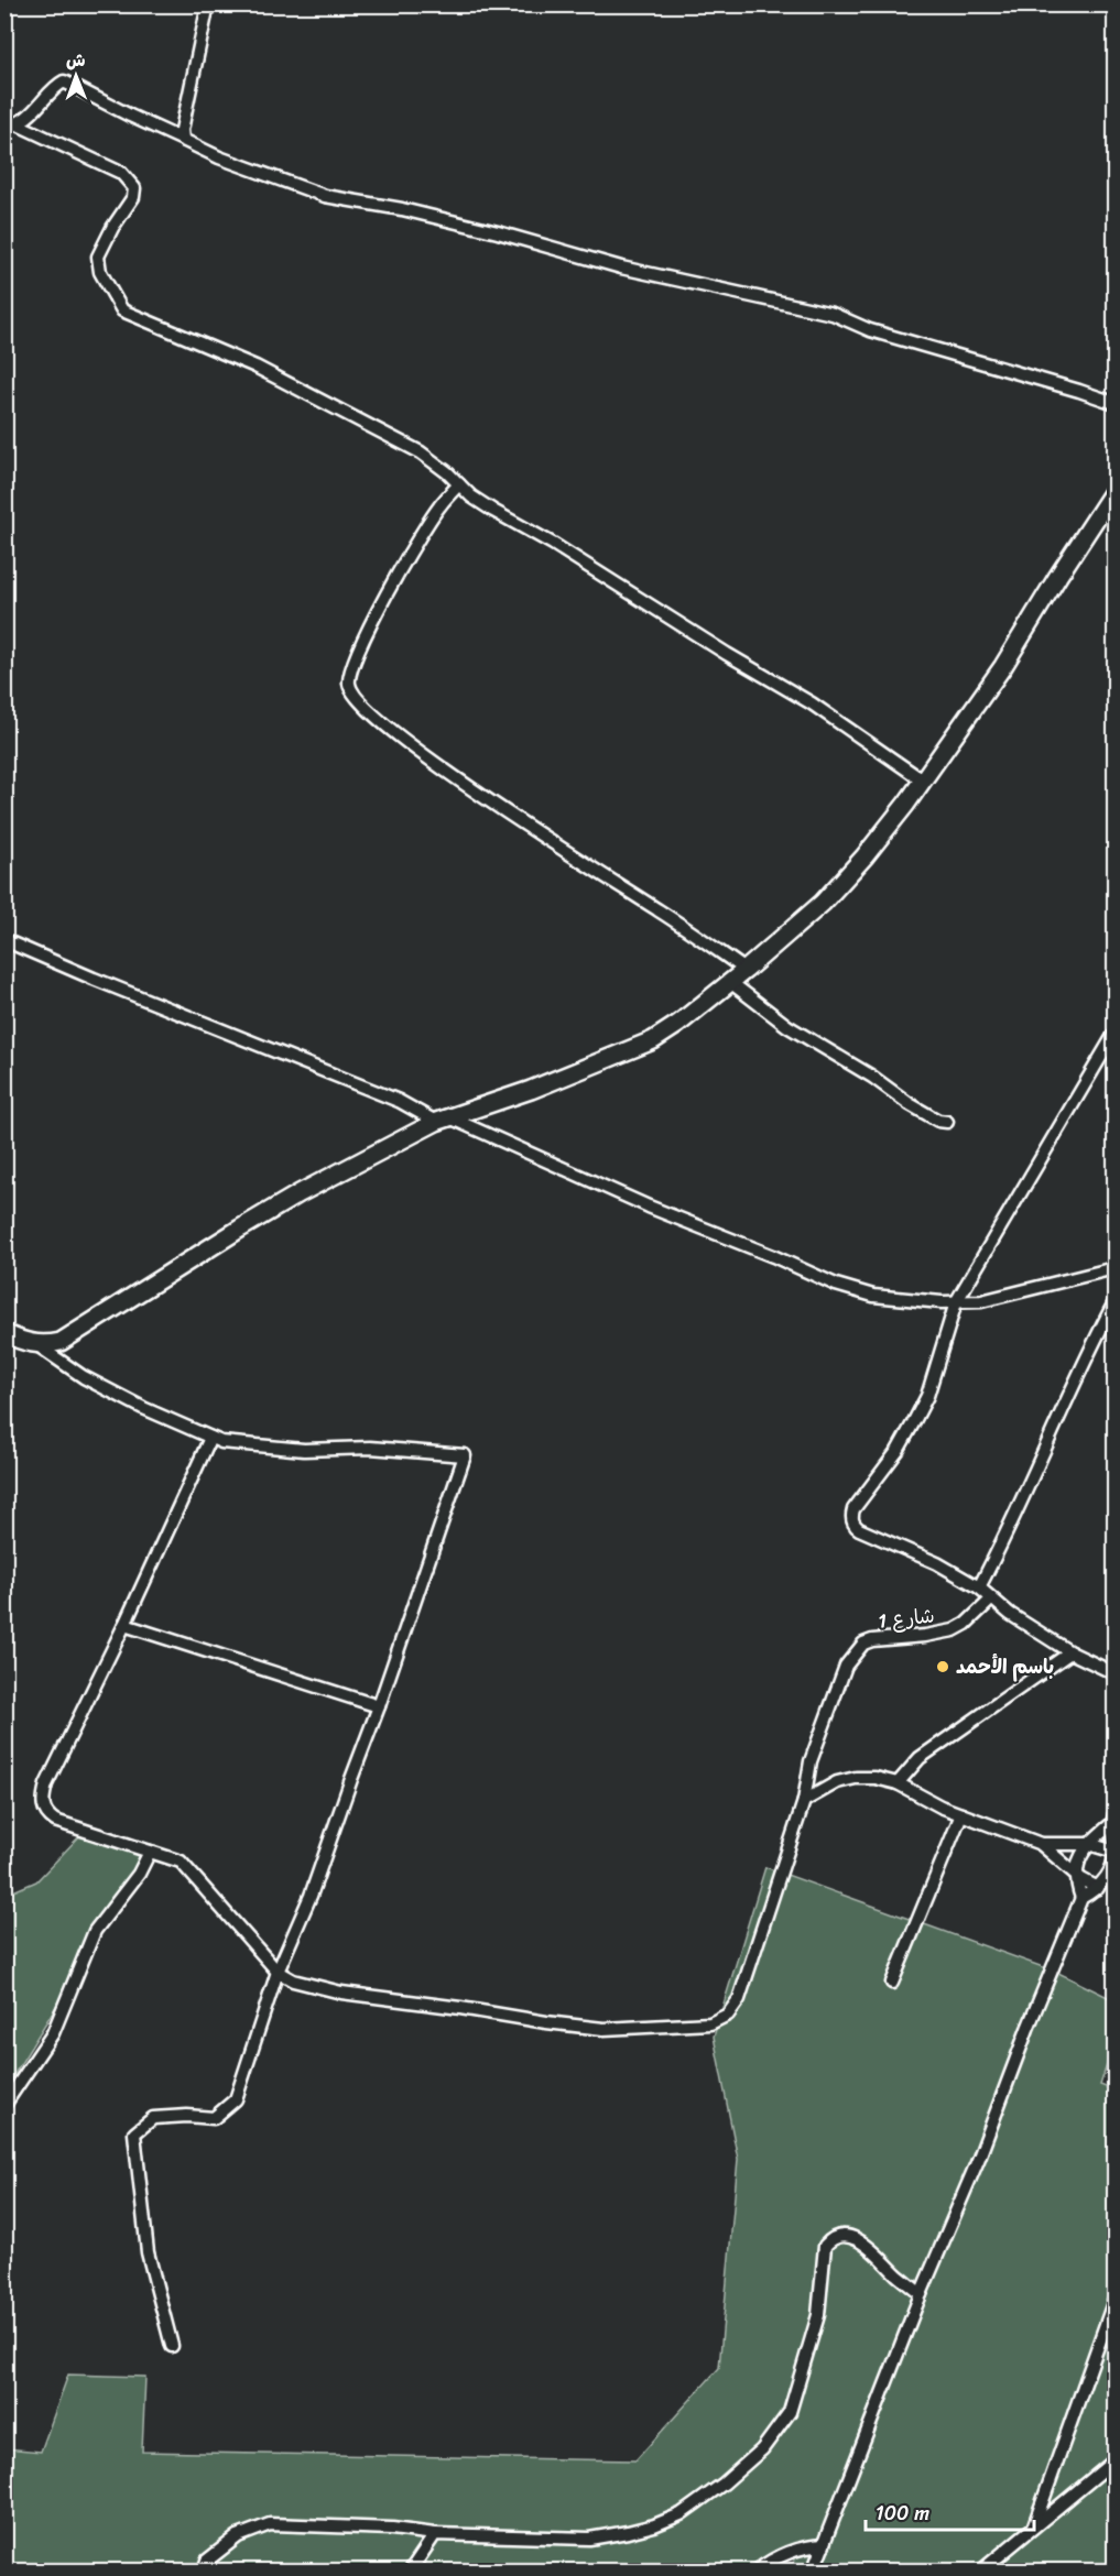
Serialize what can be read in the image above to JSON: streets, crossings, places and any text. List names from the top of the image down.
{
  "streets": {
    "street": ["شارع 1"]
  },
  "places": ["باسم الأحمد"],
  "scale_bar": "100 m",
  "north": "top"
}
